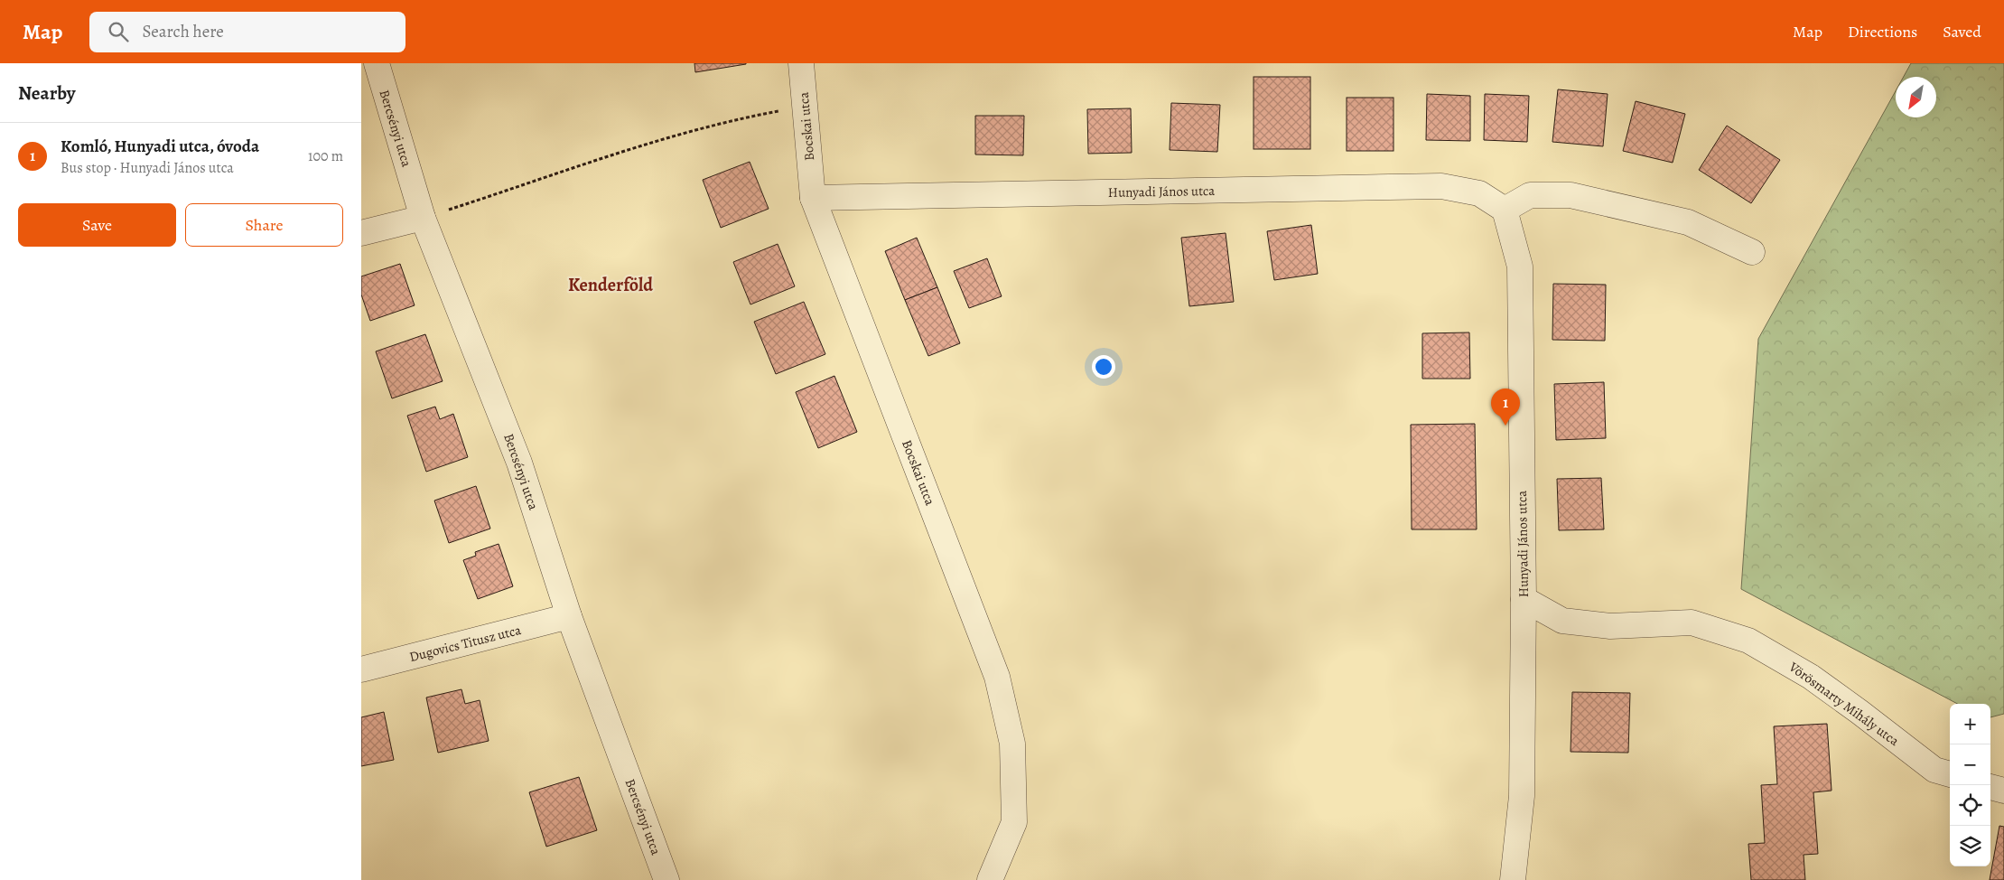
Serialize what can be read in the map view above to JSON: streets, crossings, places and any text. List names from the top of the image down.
{
  "streets": {
    "street": [
      "Bocskai utca",
      "Bercsényi utca",
      "Hunyadi János utca",
      "Dugovics Titusz utca",
      "Vörösmarty Mihály utca"
    ]
  },
  "crossings": [
    ["Bocskai utca", "Hunyadi János utca"],
    ["Bercsényi utca", "Dugovics Titusz utca"],
    ["Hunyadi János utca", "Vörösmarty Mihály utca"]
  ],
  "districts": ["Kenderföld"],
  "north": "bottom left",
  "page": {
    "header": "Map",
    "search": "Search here",
    "nav": ["Map", "Directions", "Saved"],
    "heading": "Nearby",
    "list": [
      {
        "mark": "1",
        "name": "Komló, Hunyadi utca, óvoda",
        "note": "Bus stop · Hunyadi János utca",
        "value": "100 m"
      }
    ],
    "buttons": ["Save", "Share"],
    "pins": "1",
    "map_buttons": ["+", "−"]
  }
}
